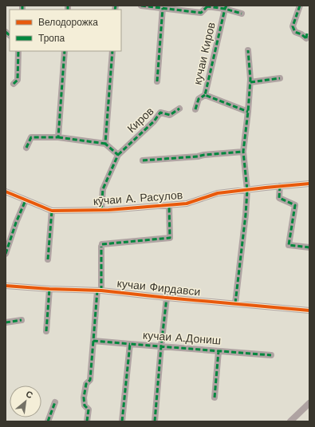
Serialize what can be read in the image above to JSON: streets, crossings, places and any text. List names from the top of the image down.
{
  "streets": {
    "street": [
      "кучаи Киров",
      "Киров",
      "кӯчаи А. Расулов",
      "кучаи Фирдавси",
      "кучаи А.Дониш"
    ]
  },
  "legend": ["Велодорожка", "Тропа"],
  "north": "top right"
}
